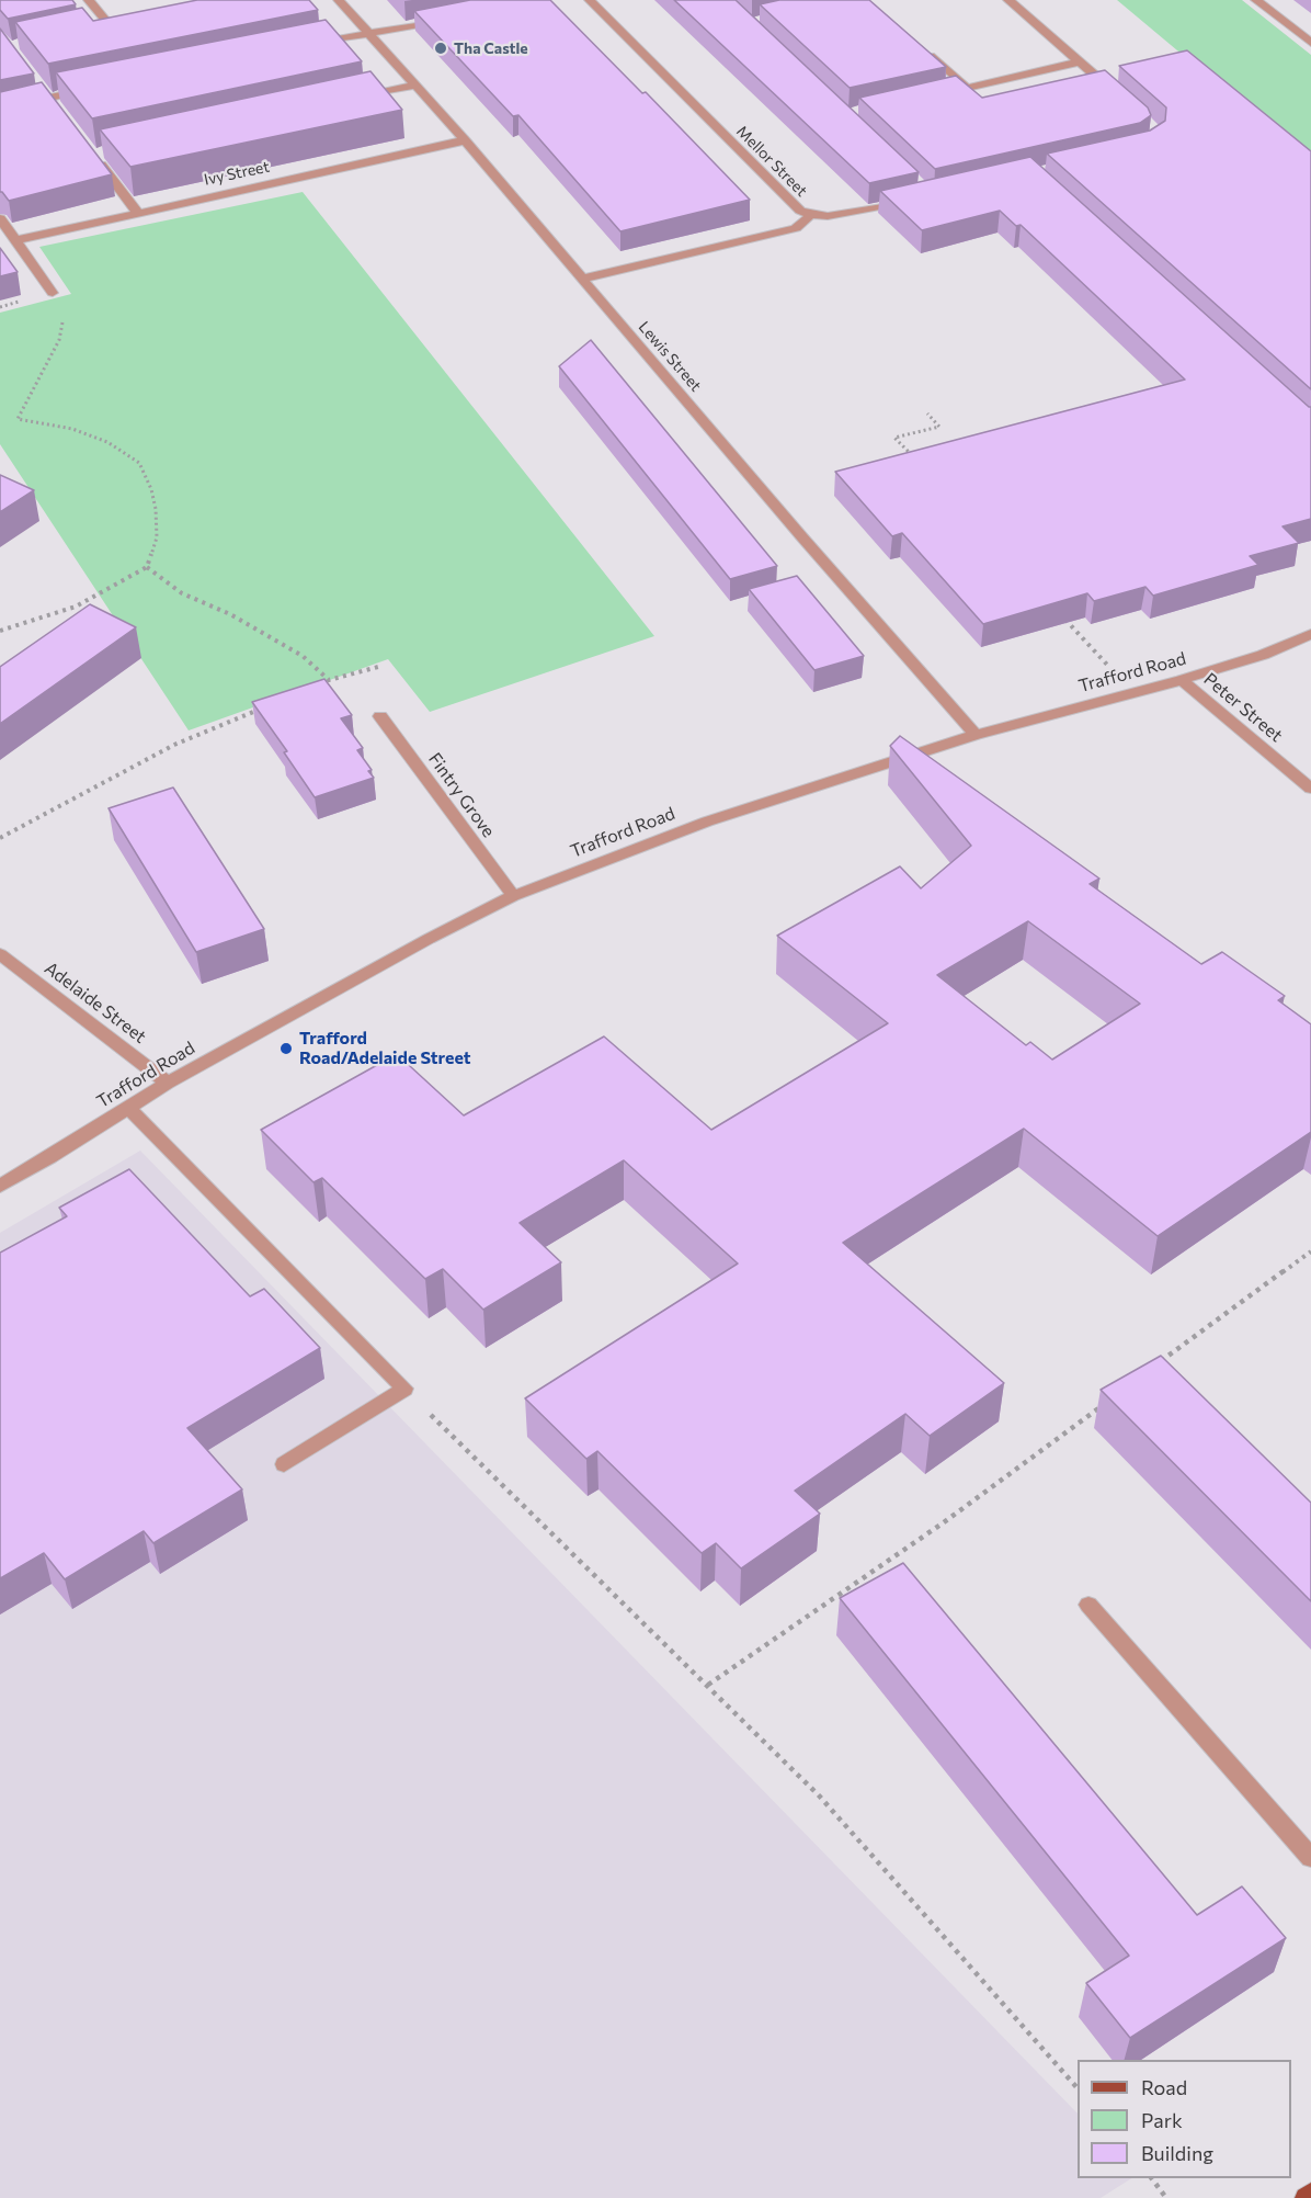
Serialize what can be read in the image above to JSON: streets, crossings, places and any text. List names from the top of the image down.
{
  "streets": {
    "street": [
      "Mellor Street",
      "Ivy Street",
      "Lewis Street",
      "Trafford Road",
      "Peter Street",
      "Fintry Grove",
      "Adelaide Street"
    ]
  },
  "crossings": [
    ["Ivy Street", "Lewis Street"],
    ["Lewis Street", "Trafford Road"],
    ["Trafford Road", "Peter Street"],
    ["Trafford Road", "Fintry Grove"],
    ["Trafford Road", "Adelaide Street"]
  ],
  "places": ["Tha Castle", "Trafford Road/Adelaide Street"],
  "legend": ["Road", "Park", "Building"]
}
